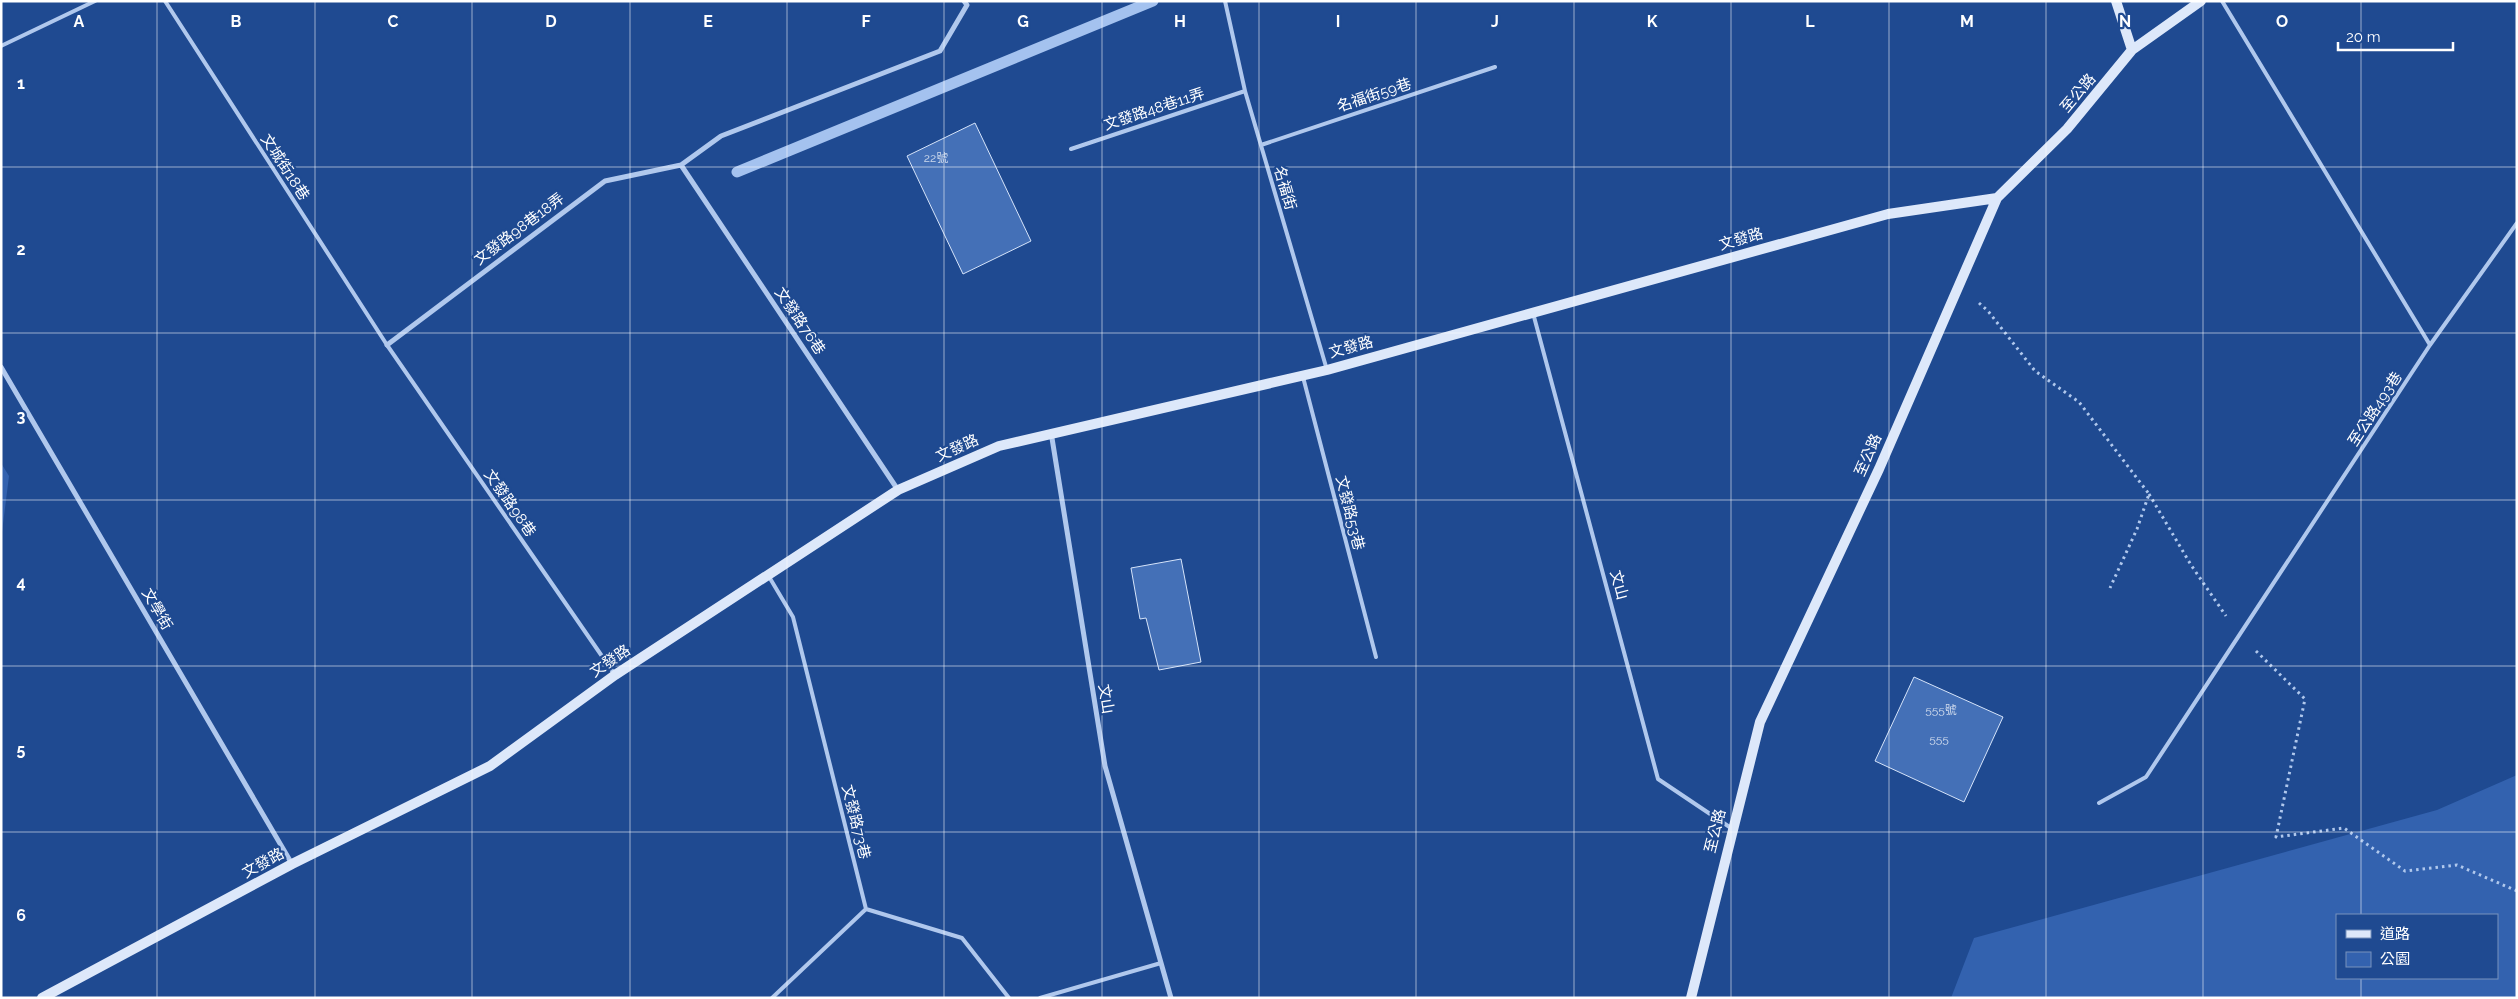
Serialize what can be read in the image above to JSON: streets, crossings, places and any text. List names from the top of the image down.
{
  "streets": {
    "street": [
      "至公路",
      "文發路98巷18弄",
      "文發路",
      "文發路76巷",
      "文山",
      "文學街"
    ],
    "lane": [
      "名福街59巷",
      "文發路48巷11弄",
      "文城街18巷",
      "名福街",
      "至公路493巷",
      "文發路98巷",
      "文發路53巷",
      "文發路73巷"
    ]
  },
  "crossings": [
    ["至公路", "文發路"],
    ["至公路", "文山"],
    ["名福街59巷", "名福街"],
    ["文發路48巷11弄", "名福街"],
    ["文城街18巷", "文發路98巷18弄"],
    ["文城街18巷", "文發路98巷"],
    ["名福街", "文發路"],
    ["文發路98巷18弄", "文發路76巷"],
    ["文發路98巷18弄", "文發路98巷"],
    ["文發路", "文發路76巷"],
    ["文發路", "文發路98巷"],
    ["文發路", "文發路53巷"],
    ["文發路", "文山"],
    ["文發路", "文學街"],
    ["文發路", "文發路73巷"]
  ],
  "house_numbers": ["22號", "555號", "555"],
  "legend": ["道路", "公園"],
  "scale_bar": "20 m",
  "grid": {
    "columns": [
      "A",
      "B",
      "C",
      "D",
      "E",
      "F",
      "G",
      "H",
      "I",
      "J",
      "K",
      "L",
      "M",
      "N",
      "O"
    ],
    "rows": [
      "1",
      "2",
      "3",
      "4",
      "5",
      "6"
    ]
  }
}
